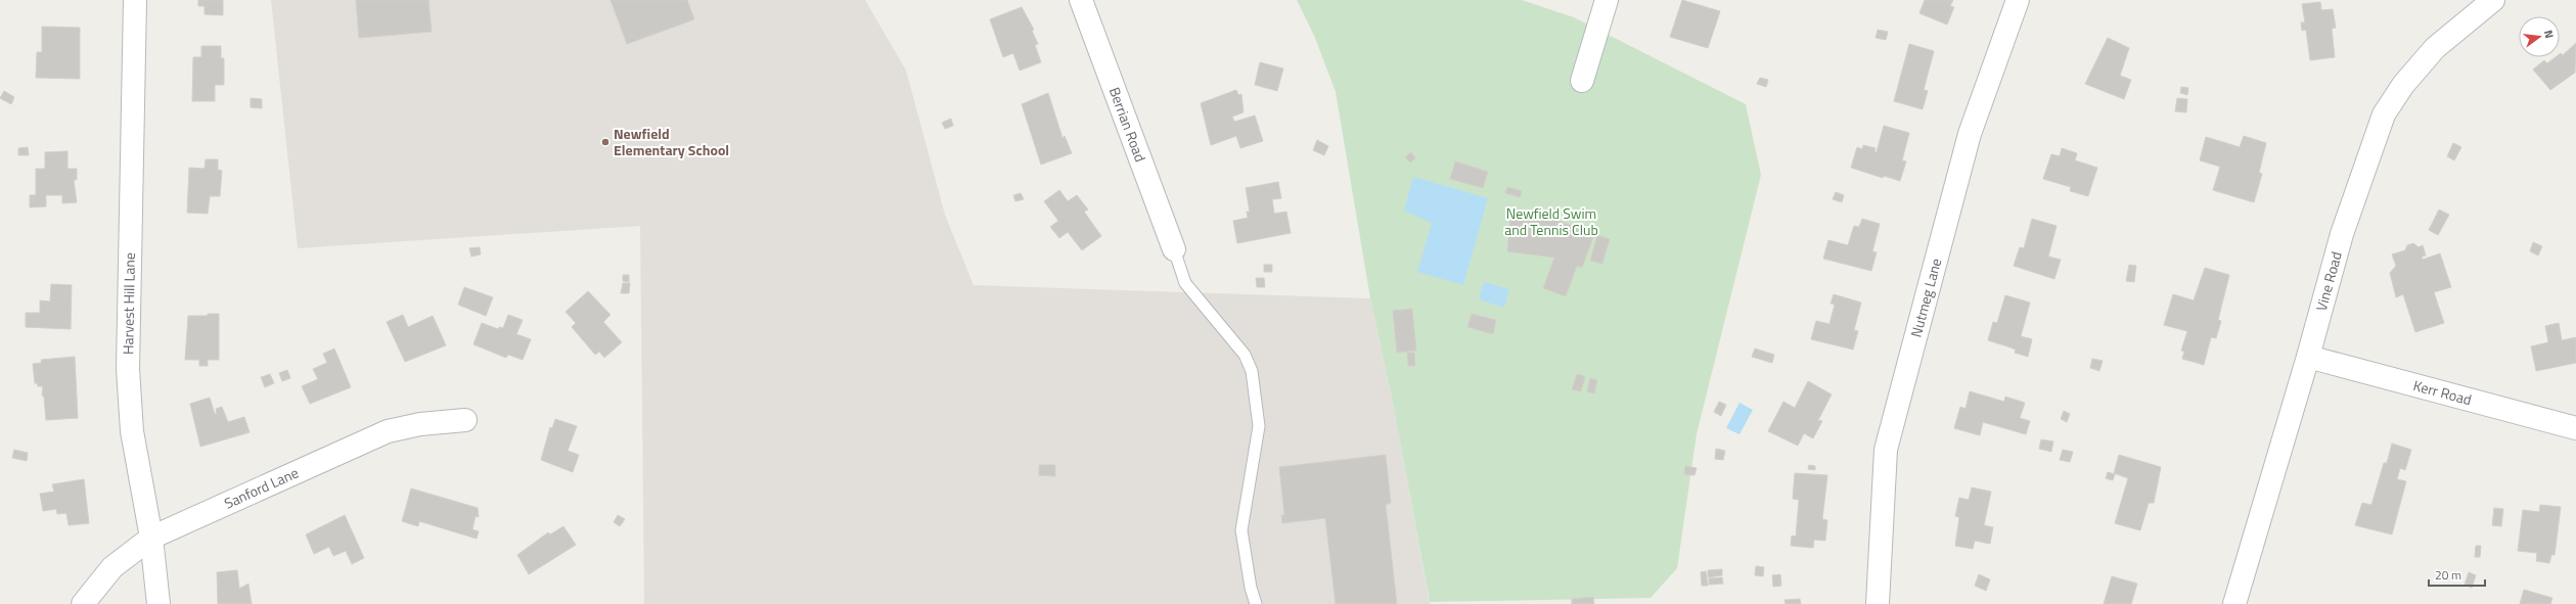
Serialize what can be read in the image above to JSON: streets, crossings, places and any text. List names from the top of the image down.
{
  "streets": {
    "street": [
      "Berrian Road",
      "Vine Road",
      "Nutmeg Lane",
      "Harvest Hill Lane",
      "Kerr Road",
      "Sanford Lane"
    ]
  },
  "crossings": [
    ["Vine Road", "Kerr Road"],
    ["Harvest Hill Lane", "Sanford Lane"]
  ],
  "parks": ["Newfield Swim and Tennis Club"],
  "places": ["Newfield Elementary School"],
  "scale_bar": "20 m",
  "north": "right"
}
